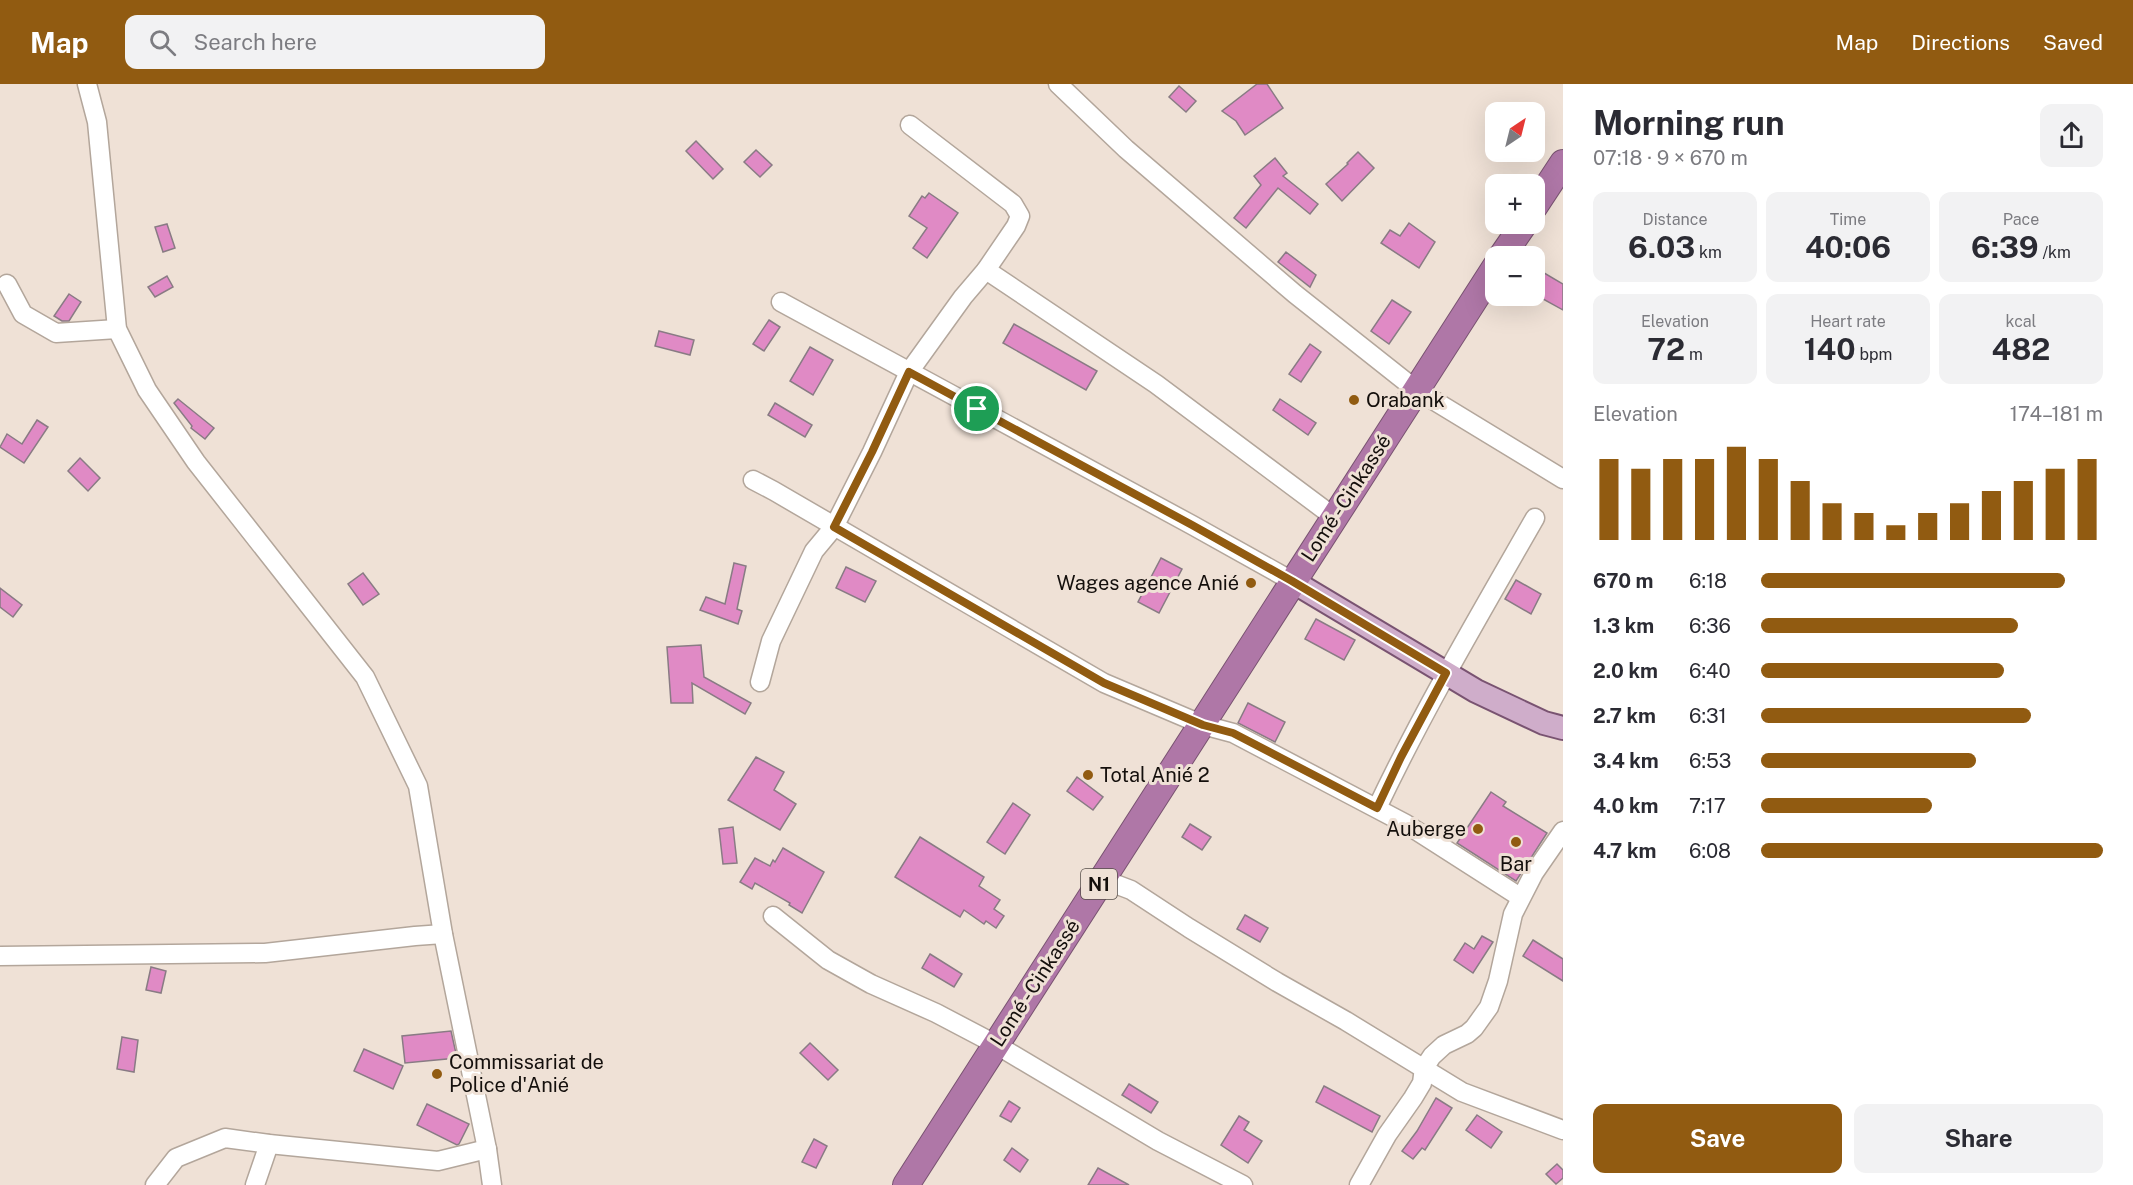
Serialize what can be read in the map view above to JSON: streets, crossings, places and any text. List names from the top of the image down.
{
  "streets": {
    "highway": ["Lomé - Cinkassé", "N1"]
  },
  "places": [
    "Orabank",
    "Wages agence Anié",
    "Total Anié 2",
    "Auberge",
    "Bar",
    "Commissariat de Police d'Anié"
  ],
  "north": "top right",
  "page": {
    "header": "Map",
    "search": "Search here",
    "nav": ["Map", "Directions", "Saved"],
    "heading": ["Morning run", "07:18 · 9 × 670 m"],
    "map_buttons": ["+", "−"],
    "stats": [
      ["Distance", "6.03 km"],
      ["Time", "40:06"],
      ["Pace", "6:39 /km"],
      ["Elevation", "72 m"],
      ["Heart rate", "140 bpm"],
      ["kcal", "482"]
    ],
    "chart": ["Elevation", "174–181 m"],
    "list": [
      {
        "name": "670 m",
        "note": "6:18"
      },
      {
        "name": "1.3 km",
        "note": "6:36"
      },
      {
        "name": "2.0 km",
        "note": "6:40"
      },
      {
        "name": "2.7 km",
        "note": "6:31"
      },
      {
        "name": "3.4 km",
        "note": "6:53"
      },
      {
        "name": "4.0 km",
        "note": "7:17"
      },
      {
        "name": "4.7 km",
        "note": "6:08"
      }
    ],
    "buttons": ["Save", "Share"]
  }
}
